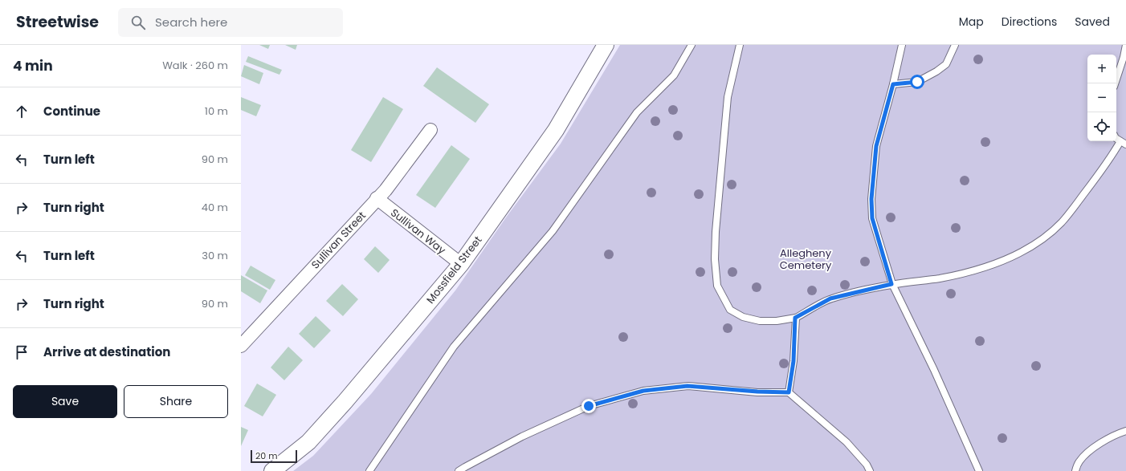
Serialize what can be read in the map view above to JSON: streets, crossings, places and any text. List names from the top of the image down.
{
  "streets": {
    "street": ["Sullivan Way", "Sullivan Street", "Mossfield Street"]
  },
  "crossings": [
    ["Sullivan Way", "Sullivan Street"],
    ["Sullivan Way", "Mossfield Street"]
  ],
  "parks": ["Allegheny Cemetery"],
  "scale_bar": "20 m",
  "page": {
    "header": "Streetwise",
    "search": "Search here",
    "nav": ["Map", "Directions", "Saved"],
    "heading": ["4 min", "Walk · 260 m"],
    "map_buttons": ["+", "−"],
    "list": [
      ["Continue", "10 m"],
      ["Turn left", "90 m"],
      ["Turn right", "40 m"],
      ["Turn left", "30 m"],
      ["Turn right", "90 m"],
      "Arrive at destination"
    ],
    "buttons": ["Save", "Share"],
    "scale": "20 m"
  }
}
